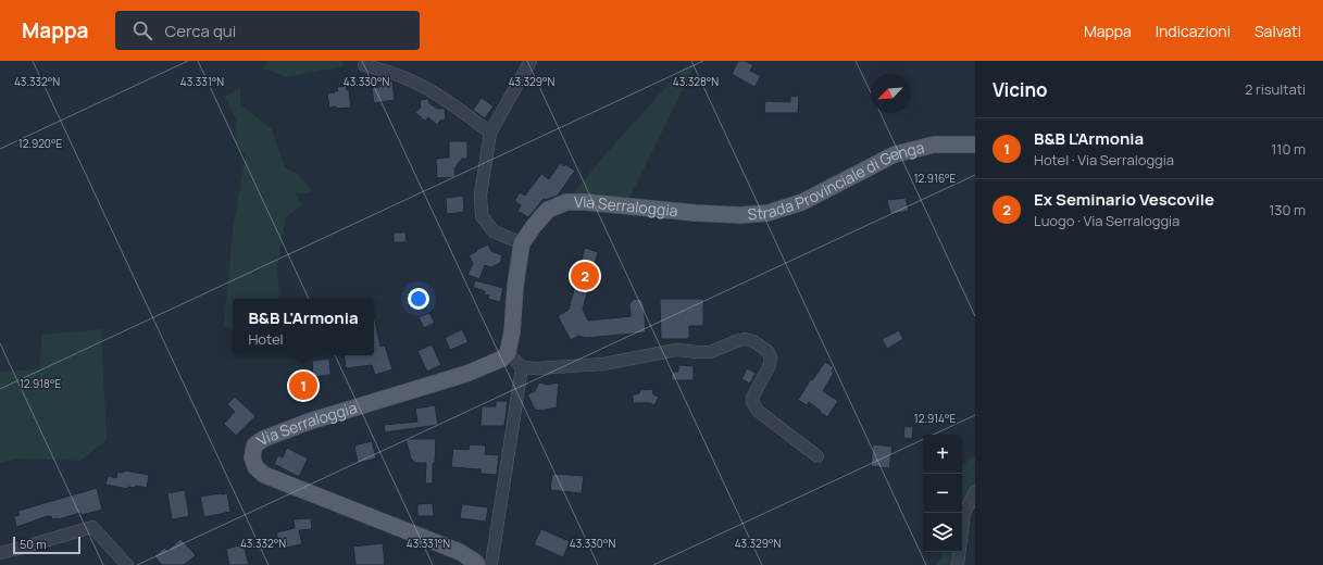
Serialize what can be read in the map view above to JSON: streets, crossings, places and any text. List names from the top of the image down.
{
  "streets": {
    "main road": ["Strada Provinciale di Genga", "Via Serraloggia"]
  },
  "crossings": [
    ["Strada Provinciale di Genga", "Via Serraloggia"]
  ],
  "scale_bar": "50 m",
  "north": "bottom left",
  "page": {
    "header": "Mappa",
    "search": "Cerca qui",
    "nav": ["Mappa", "Indicazioni", "Salvati"],
    "heading": ["Vicino", "2 risultati"],
    "list": [
      {
        "mark": "1",
        "name": "B&B L'Armonia",
        "note": "Hotel · Via Serraloggia",
        "value": "110 m"
      },
      {
        "mark": "2",
        "name": "Ex Seminario Vescovile",
        "note": "Luogo · Via Serraloggia",
        "value": "130 m"
      }
    ],
    "pins": ["2", "1"],
    "popup": ["B&B L'Armonia", "Hotel"],
    "map_buttons": ["+", "−"],
    "scale": "50 m"
  },
  "coordinates": [
    "43.332°N",
    "43.331°N",
    "43.330°N",
    "43.329°N",
    "43.328°N",
    "12.920°E",
    "12.916°E",
    "12.918°E",
    "12.914°E"
  ]
}
